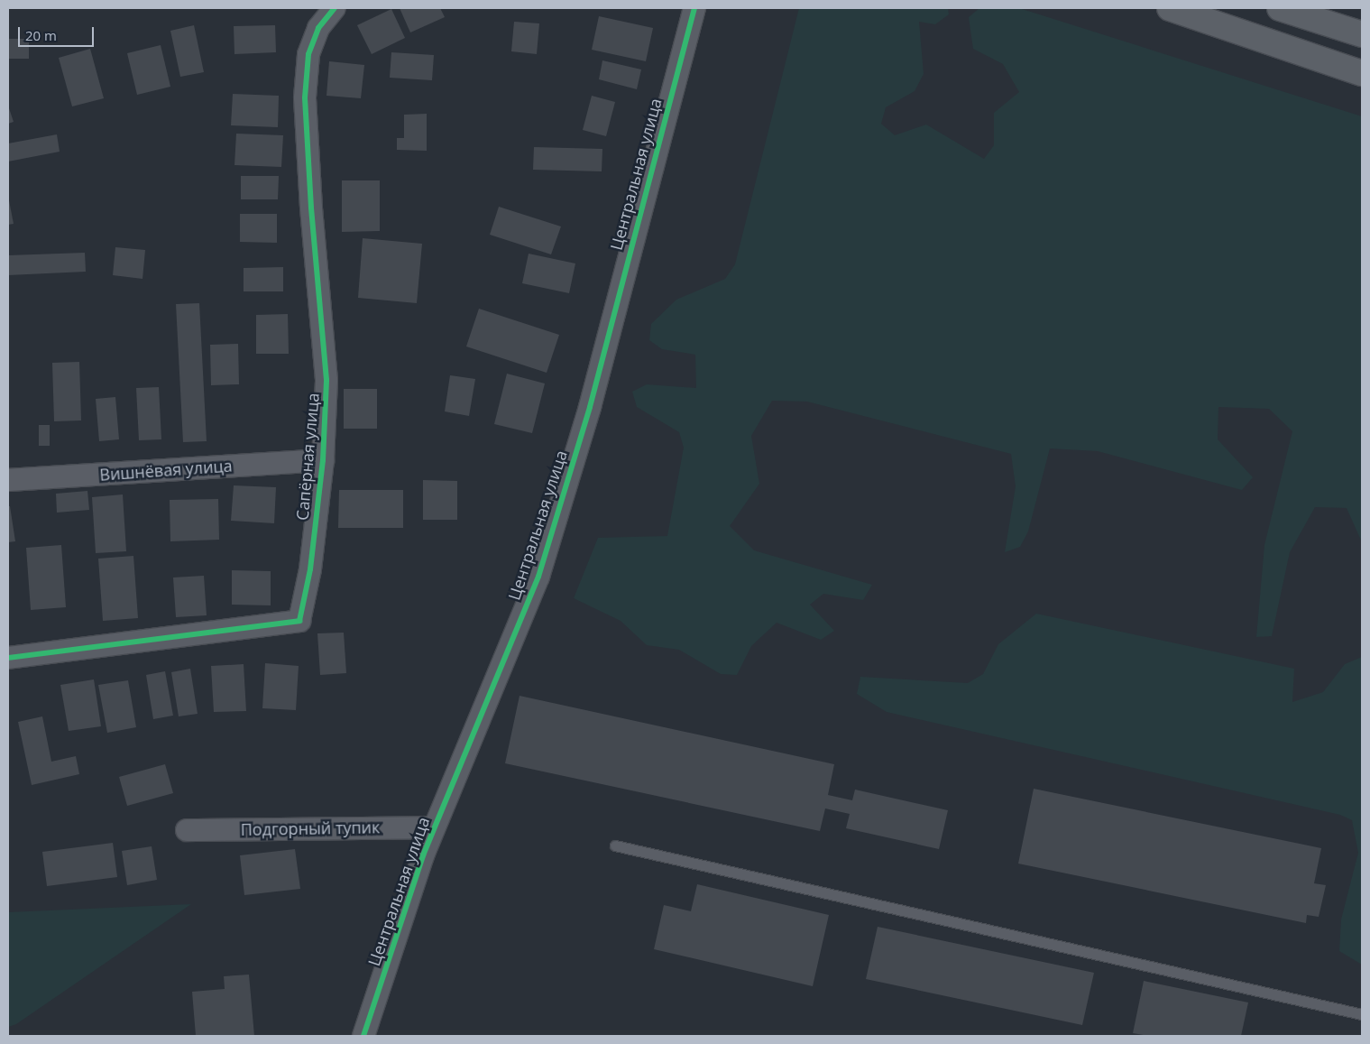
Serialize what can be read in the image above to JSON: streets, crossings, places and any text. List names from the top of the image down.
{
  "streets": {
    "street": [
      "Центральная улица",
      "Сапёрная улица",
      "Вишнёвая улица",
      "Подгорный тупик"
    ]
  },
  "crossings": [
    ["Центральная улица", "Подгорный тупик"],
    ["Сапёрная улица", "Вишнёвая улица"]
  ],
  "scale_bar": "20 m"
}
